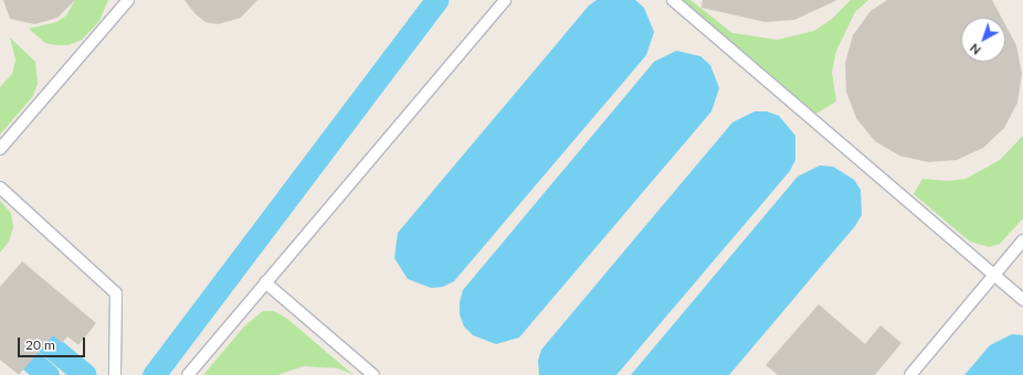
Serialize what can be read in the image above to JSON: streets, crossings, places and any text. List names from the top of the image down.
{
  "scale_bar": "20 m",
  "north": "bottom left"
}
